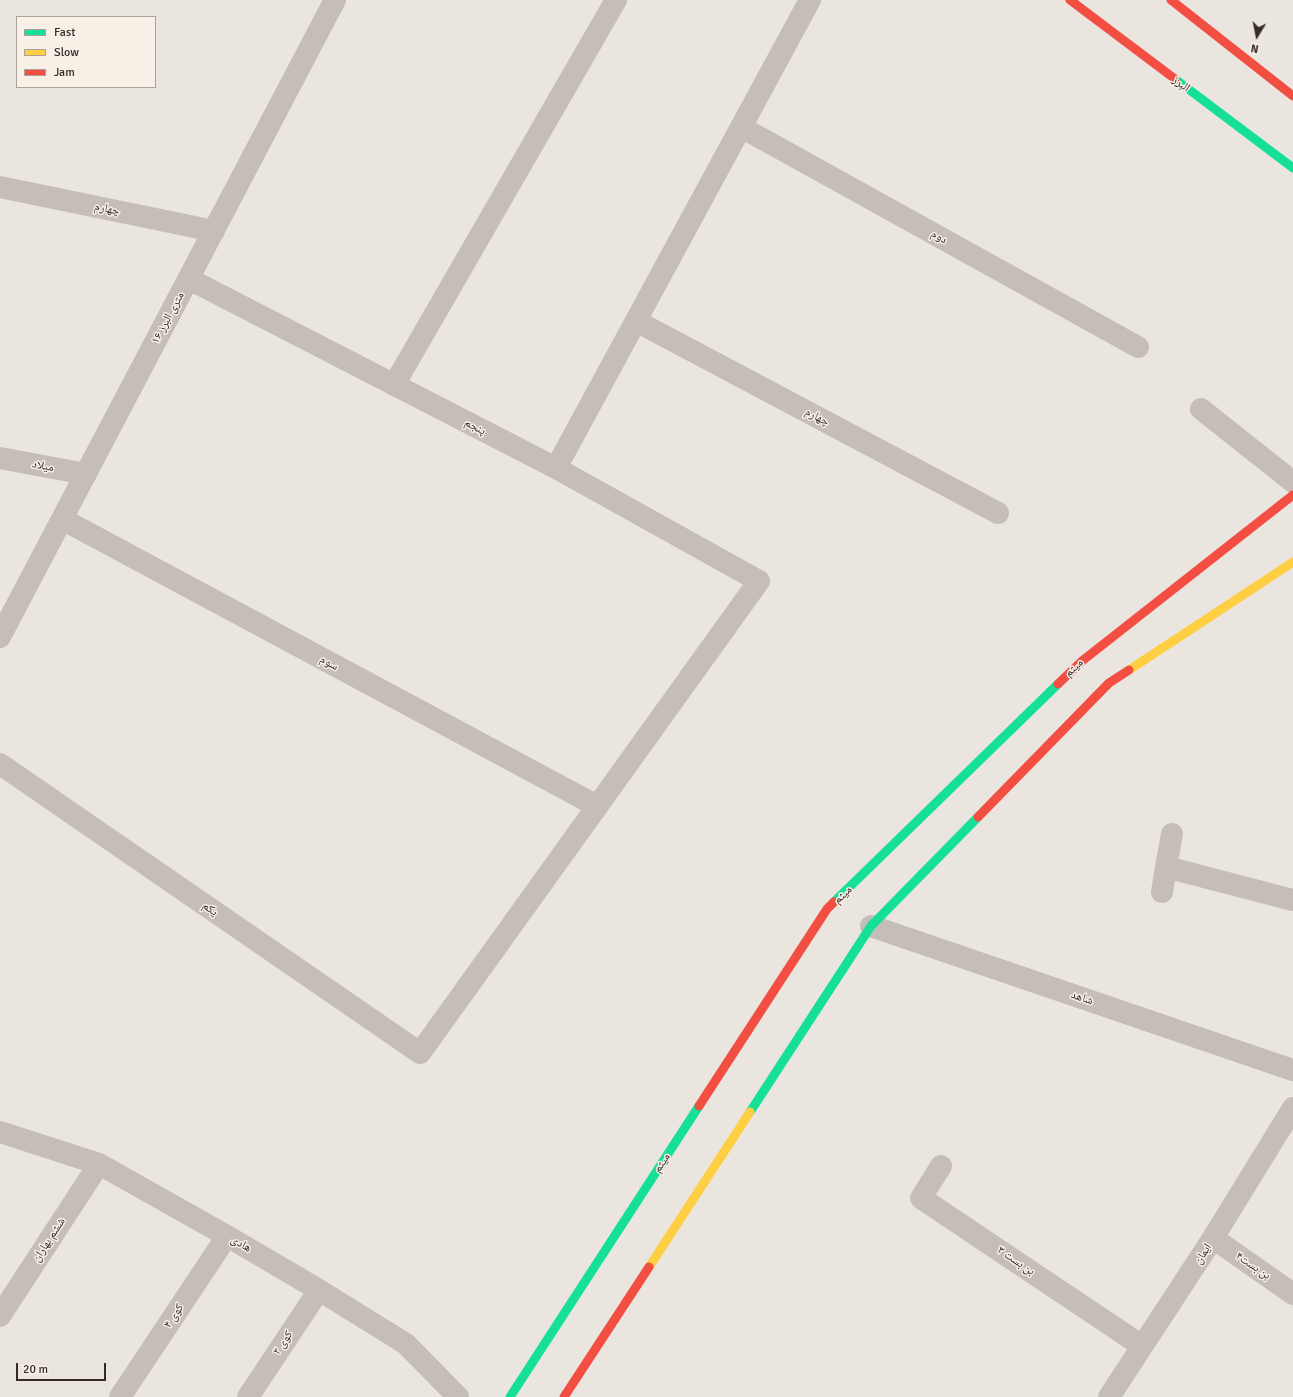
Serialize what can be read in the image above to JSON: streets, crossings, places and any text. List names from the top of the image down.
{
  "streets": {
    "main road": ["البرز", "میثم"],
    "street": [
      "چهارم",
      "دوم",
      "۱۶ متری البرز",
      "پنجم",
      "میلاد",
      "سوم",
      "یکم",
      "شاهد",
      "ششم بهاران",
      "هادی",
      "ایمان",
      "بن بست ۳",
      "بن بست۴",
      "کوی ۴",
      "کوی ۲"
    ]
  },
  "crossings": [
    ["چهارم", "۱۶ متری البرز"],
    ["۱۶ متری البرز", "پنجم"],
    ["۱۶ متری البرز", "میلاد"],
    ["۱۶ متری البرز", "سوم"],
    ["پنجم", "سوم"],
    ["پنجم", "یکم"],
    ["سوم", "یکم"],
    ["ششم بهاران", "هادی"],
    ["هادی", "کوی ۴"],
    ["هادی", "کوی ۲"],
    ["ایمان", "بن بست ۳"],
    ["ایمان", "بن بست۴"]
  ],
  "legend": ["Fast", "Slow", "Jam"],
  "scale_bar": "20 m",
  "north": "bottom"
}
